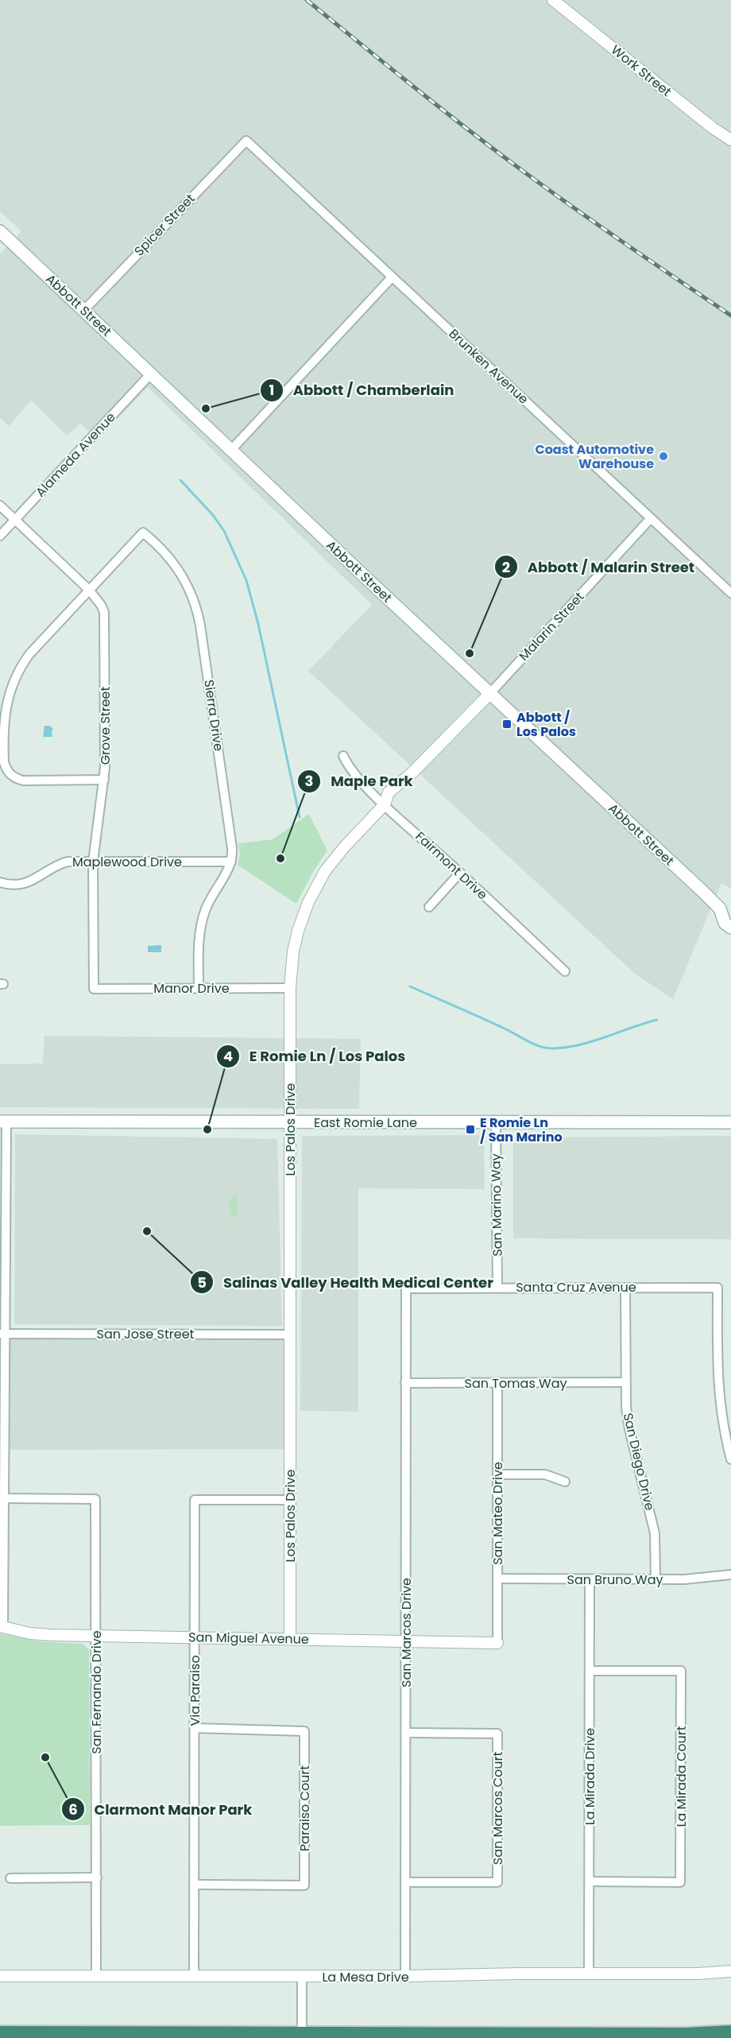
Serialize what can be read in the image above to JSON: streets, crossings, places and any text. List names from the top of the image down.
{
  "streets": {
    "main road": ["Abbott Street", "East Romie Lane"],
    "street": [
      "Work Street",
      "Spicer Street",
      "Brunken Avenue",
      "Alameda Avenue",
      "Malarin Street",
      "Sierra Drive",
      "Grove Street",
      "Maplewood Drive",
      "Fairmont Drive",
      "Manor Drive",
      "Los Palos Drive",
      "San Marino Way",
      "Santa Cruz Avenue",
      "San Jose Street",
      "San Tomas Way",
      "San Diego Drive",
      "San Mateo Drive",
      "San Bruno Way",
      "San Marcos Drive",
      "San Miguel Avenue",
      "Via Paraiso",
      "San Fernando Drive",
      "La Mirada Drive",
      "La Mirada Court",
      "Paraiso Court",
      "San Marcos Court",
      "La Mesa Drive"
    ]
  },
  "crossings": [
    ["Spicer Street", "Abbott Street"],
    ["Spicer Street", "Brunken Avenue"],
    ["Abbott Street", "Alameda Avenue"],
    ["Abbott Street", "Malarin Street"],
    ["Abbott Street", "Los Palos Drive"],
    ["Brunken Avenue", "Malarin Street"],
    ["Alameda Avenue", "Grove Street"],
    ["Malarin Street", "Los Palos Drive"],
    ["Sierra Drive", "Grove Street"],
    ["Sierra Drive", "Maplewood Drive"],
    ["Sierra Drive", "Manor Drive"],
    ["Grove Street", "Maplewood Drive"],
    ["Grove Street", "Manor Drive"],
    ["Fairmont Drive", "Los Palos Drive"],
    ["Manor Drive", "Los Palos Drive"],
    ["East Romie Lane", "Los Palos Drive"],
    ["East Romie Lane", "San Marino Way"],
    ["Los Palos Drive", "San Jose Street"],
    ["Los Palos Drive", "San Miguel Avenue"],
    ["Los Palos Drive", "Via Paraiso"],
    ["San Marino Way", "Santa Cruz Avenue"],
    ["Santa Cruz Avenue", "San Diego Drive"],
    ["Santa Cruz Avenue", "San Marcos Drive"],
    ["San Tomas Way", "San Diego Drive"],
    ["San Tomas Way", "San Mateo Drive"],
    ["San Tomas Way", "San Marcos Drive"],
    ["San Diego Drive", "San Bruno Way"],
    ["San Mateo Drive", "San Bruno Way"],
    ["San Mateo Drive", "San Miguel Avenue"],
    ["San Bruno Way", "La Mirada Drive"],
    ["San Marcos Drive", "San Miguel Avenue"],
    ["San Marcos Drive", "San Marcos Court"],
    ["San Marcos Drive", "La Mesa Drive"],
    ["San Miguel Avenue", "Via Paraiso"],
    ["San Miguel Avenue", "San Fernando Drive"],
    ["Via Paraiso", "Paraiso Court"],
    ["Via Paraiso", "La Mesa Drive"],
    ["San Fernando Drive", "La Mesa Drive"],
    ["La Mirada Drive", "La Mirada Court"],
    ["La Mirada Drive", "La Mesa Drive"]
  ],
  "places": {
    "other": [
      "Abbott / Chamberlain",
      "Coast Automotive Warehouse",
      "Abbott / Malarin Street",
      "Maple Park",
      "E Romie Ln / Los Palos",
      "Salinas Valley Health Medical Center",
      "Clarmont Manor Park"
    ],
    "transit": ["Abbott / Los Palos", "E Romie Ln / San Marino"]
  }
}
